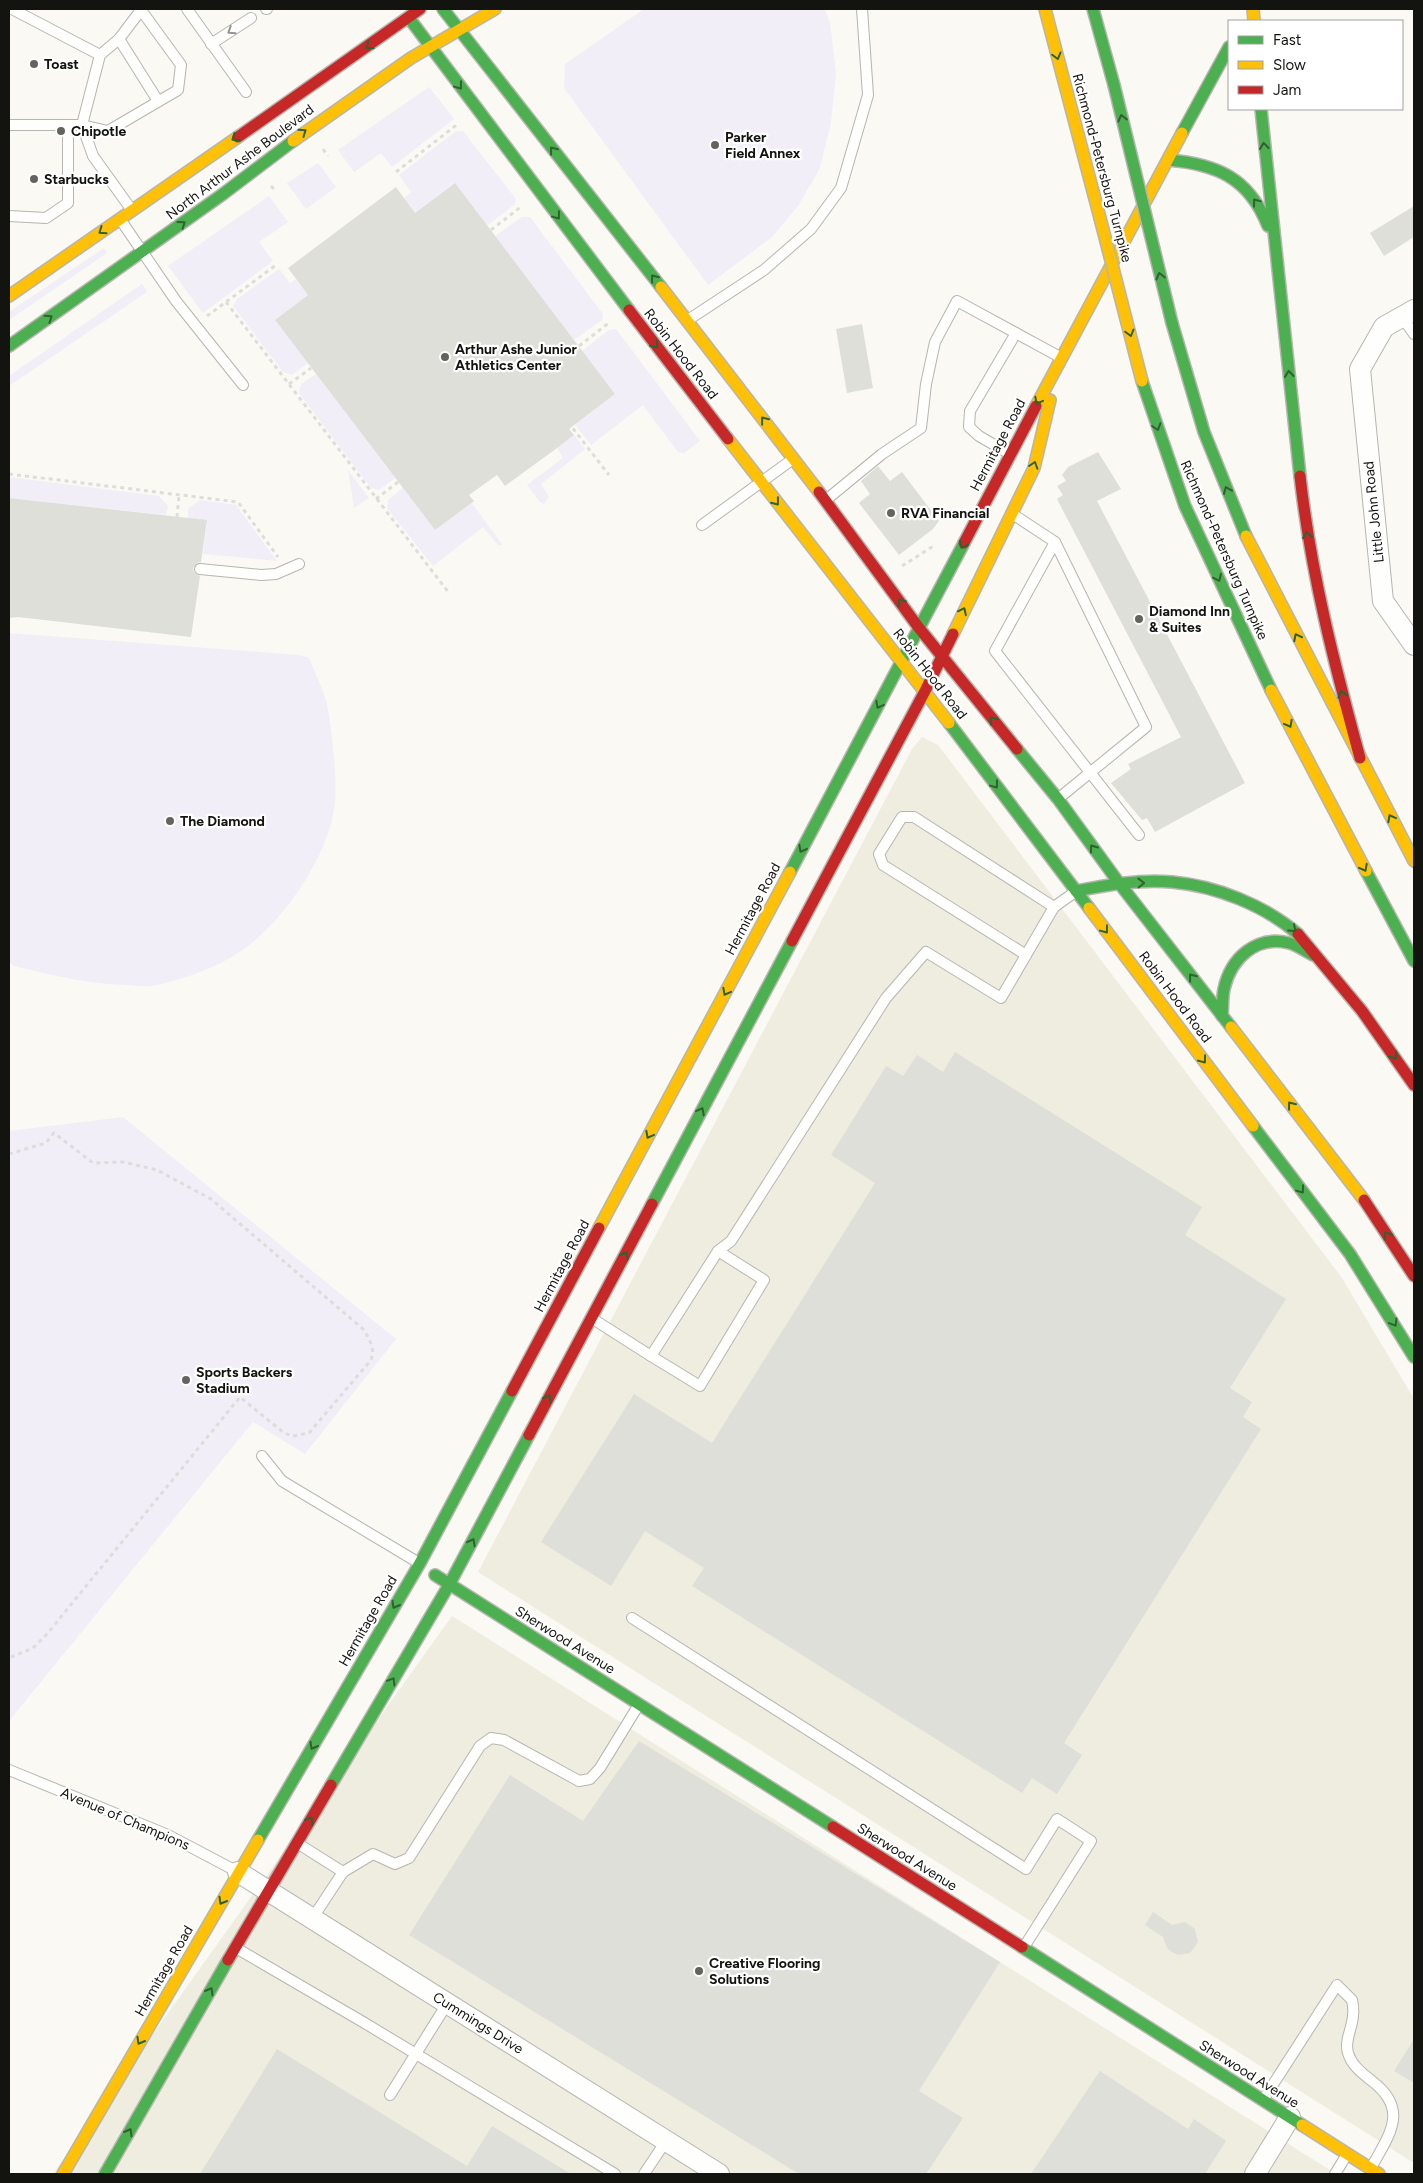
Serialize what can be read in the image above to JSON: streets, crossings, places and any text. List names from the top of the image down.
{
  "streets": {
    "main road": [
      "North Arthur Ashe Boulevard",
      "Richmond-Petersburg Turnpike",
      "Robin Hood Road",
      "Hermitage Road",
      "Sherwood Avenue"
    ],
    "street": ["Little John Road", "Cummings Drive"],
    "lane": ["Avenue of Champions"]
  },
  "crossings": [
    ["North Arthur Ashe Boulevard", "Robin Hood Road"],
    ["Robin Hood Road", "Hermitage Road"],
    ["Hermitage Road", "Sherwood Avenue"],
    ["Hermitage Road", "Avenue of Champions"],
    ["Hermitage Road", "Cummings Drive"],
    ["Avenue of Champions", "Cummings Drive"]
  ],
  "places": [
    "Toast",
    "Chipotle",
    "Parker Field Annex",
    "Starbucks",
    "Arthur Ashe Junior Athletics Center",
    "RVA Financial",
    "Diamond Inn & Suites",
    "The Diamond",
    "Sports Backers Stadium",
    "Creative Flooring Solutions"
  ],
  "legend": ["Fast", "Slow", "Jam"]
}
